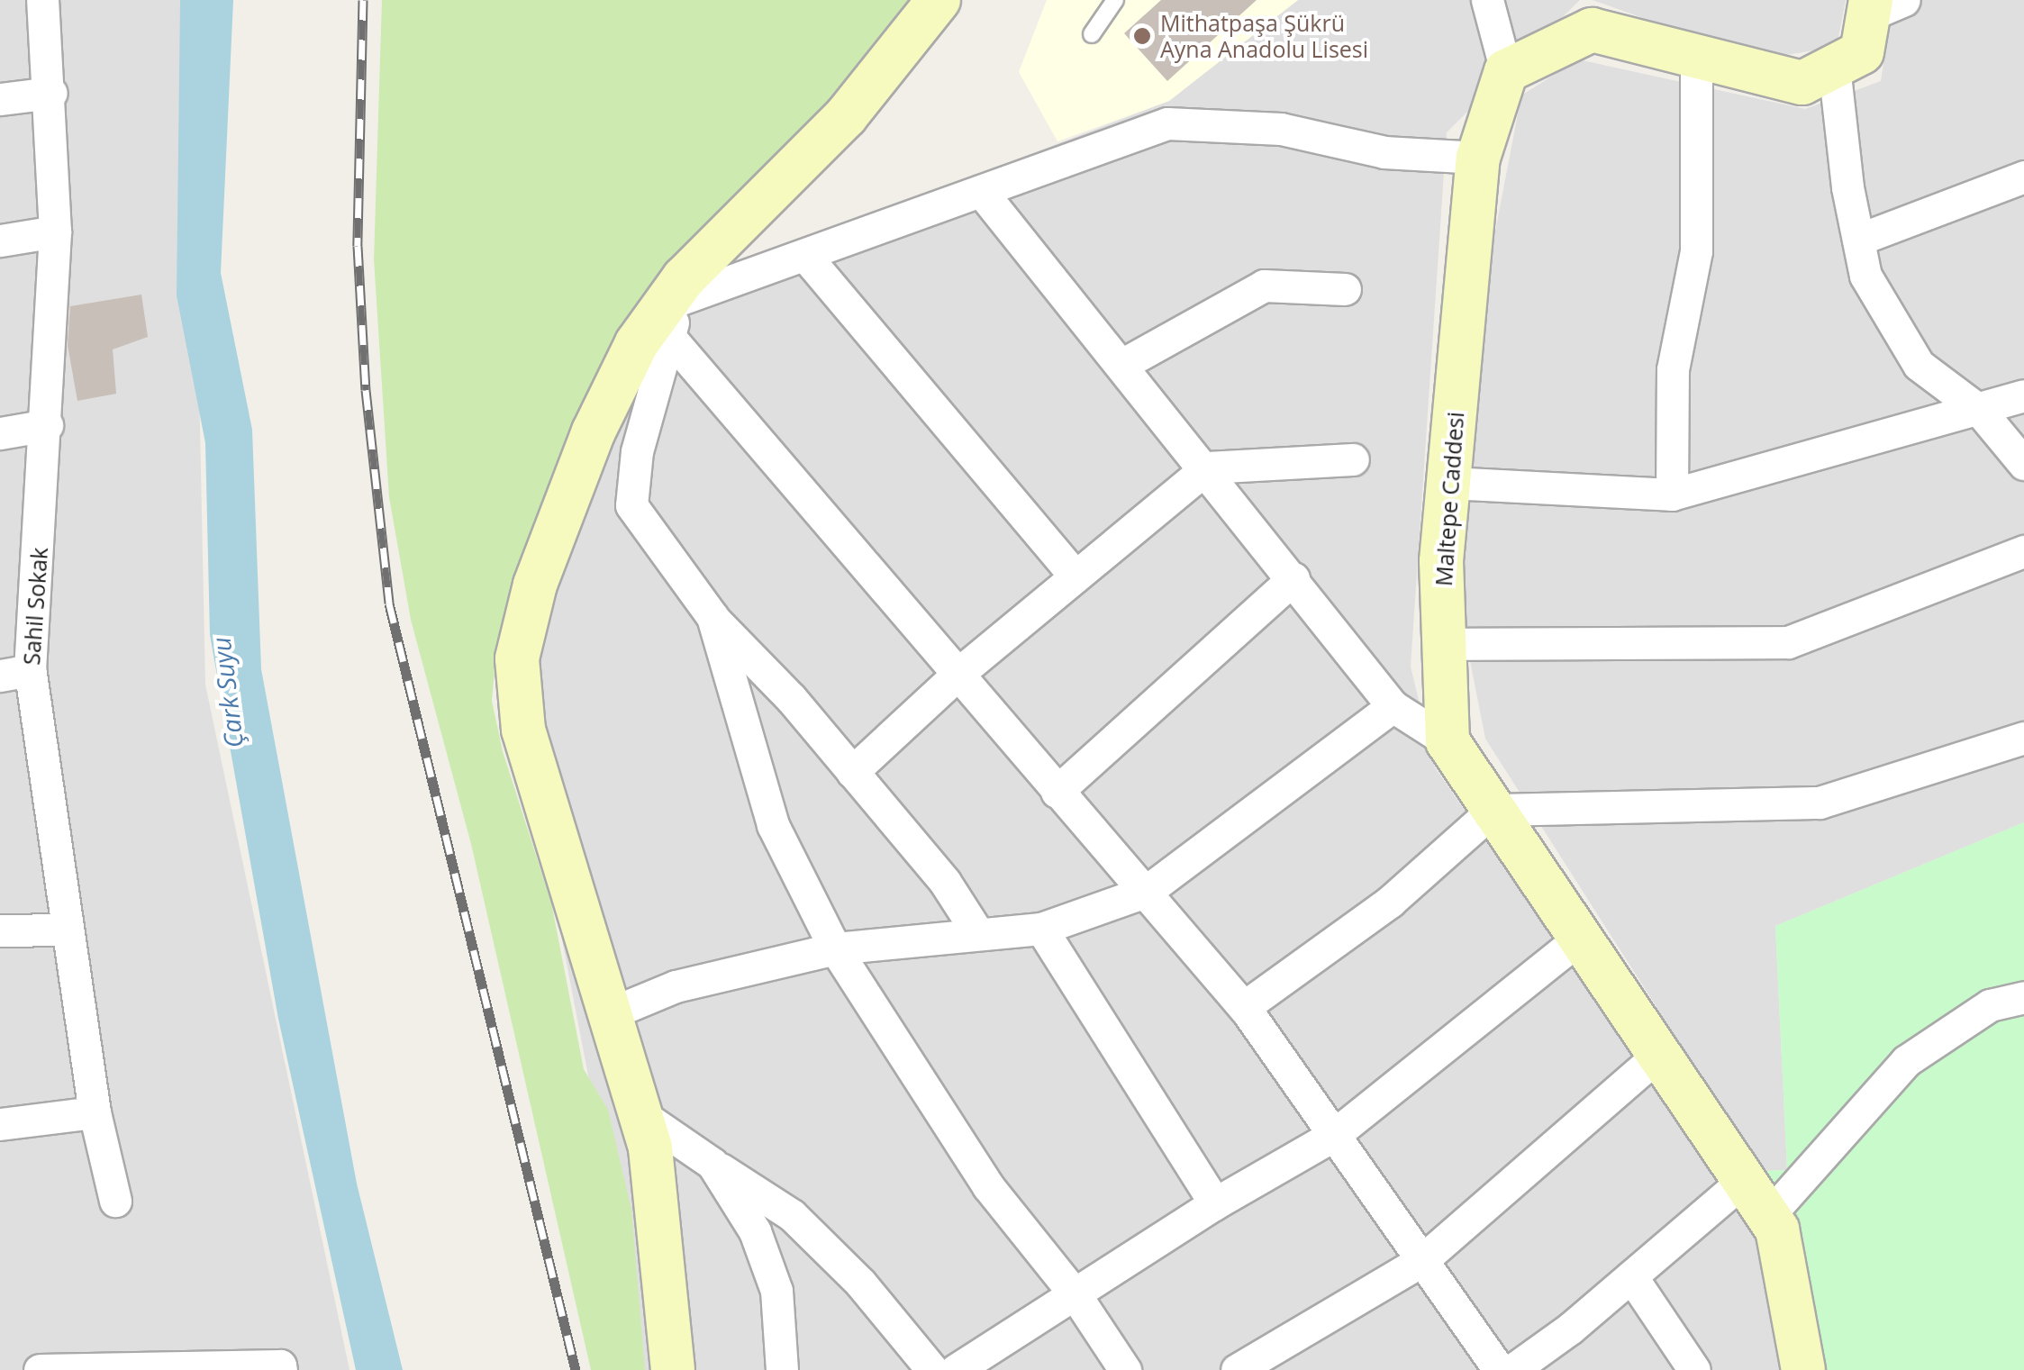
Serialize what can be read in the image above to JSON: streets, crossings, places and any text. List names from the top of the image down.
{
  "streets": {
    "street": ["Maltepe Caddesi", "Sahil Sokak"]
  },
  "water": ["Çark Suyu"],
  "places": ["Mithatpaşa Şükrü Ayna Anadolu Lisesi"]
}
